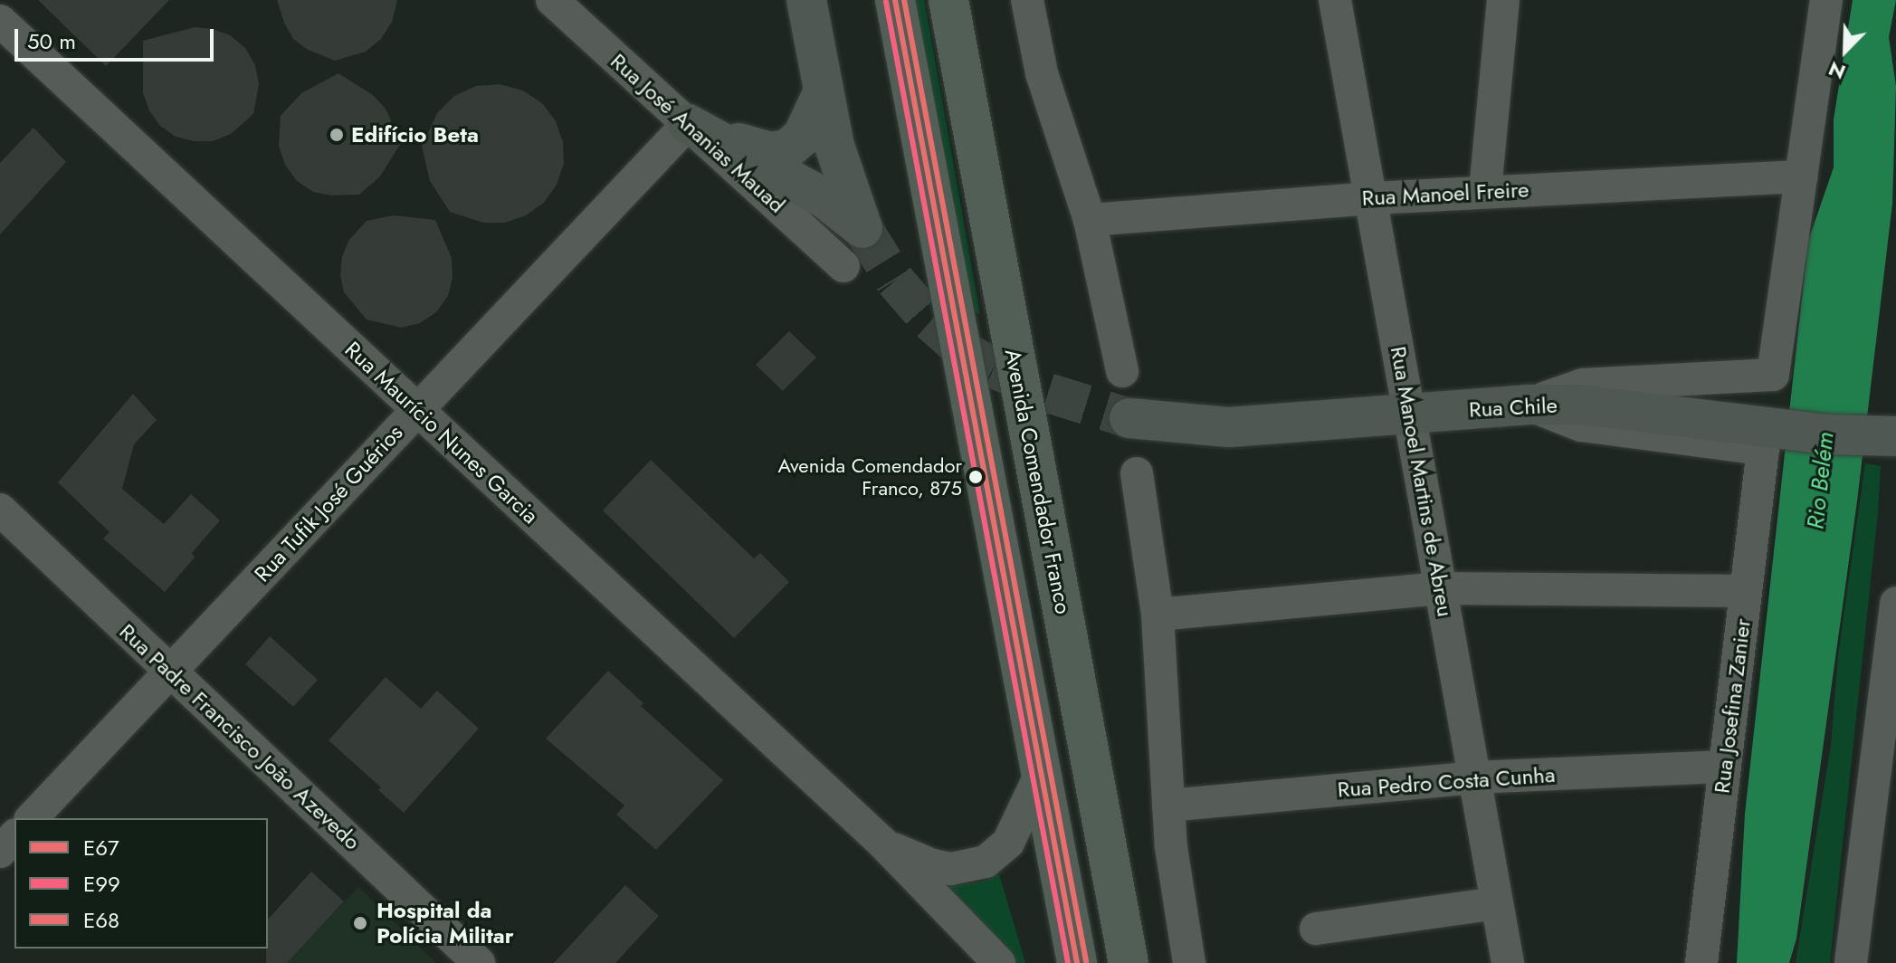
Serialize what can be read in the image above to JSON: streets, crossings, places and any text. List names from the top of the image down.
{
  "streets": {
    "highway": ["Avenida Comendador Franco"],
    "main road": ["Rua Chile"],
    "street": [
      "Rua José Ananias Mauad",
      "Rua Manoel Freire",
      "Rua Maurício Nunes Garcia",
      "Rua Manoel Martins de Abreu",
      "Rua Tufik José Guérios",
      "Rua Josefina Zanier",
      "Rua Padre Francisco João Azevedo",
      "Rua Pedro Costa Cunha"
    ]
  },
  "crossings": [
    ["Rua José Ananias Mauad", "Rua Tufik José Guérios"],
    ["Rua Manoel Freire", "Rua Manoel Martins de Abreu"],
    ["Rua Chile", "Rua Manoel Martins de Abreu"],
    ["Rua Chile", "Rua Josefina Zanier"],
    ["Rua Maurício Nunes Garcia", "Rua Tufik José Guérios"],
    ["Rua Manoel Martins de Abreu", "Rua Pedro Costa Cunha"],
    ["Rua Tufik José Guérios", "Rua Padre Francisco João Azevedo"],
    ["Rua Josefina Zanier", "Rua Pedro Costa Cunha"]
  ],
  "water": ["Rio Belém"],
  "places": ["Edifício Beta", "Avenida Comendador Franco, 875", "Hospital da Polícia Militar"],
  "lines": ["transit line E67", "transit line E68", "transit line E99"],
  "legend": ["E67", "E99", "E68"],
  "scale_bar": "50 m",
  "north": "bottom left"
}
